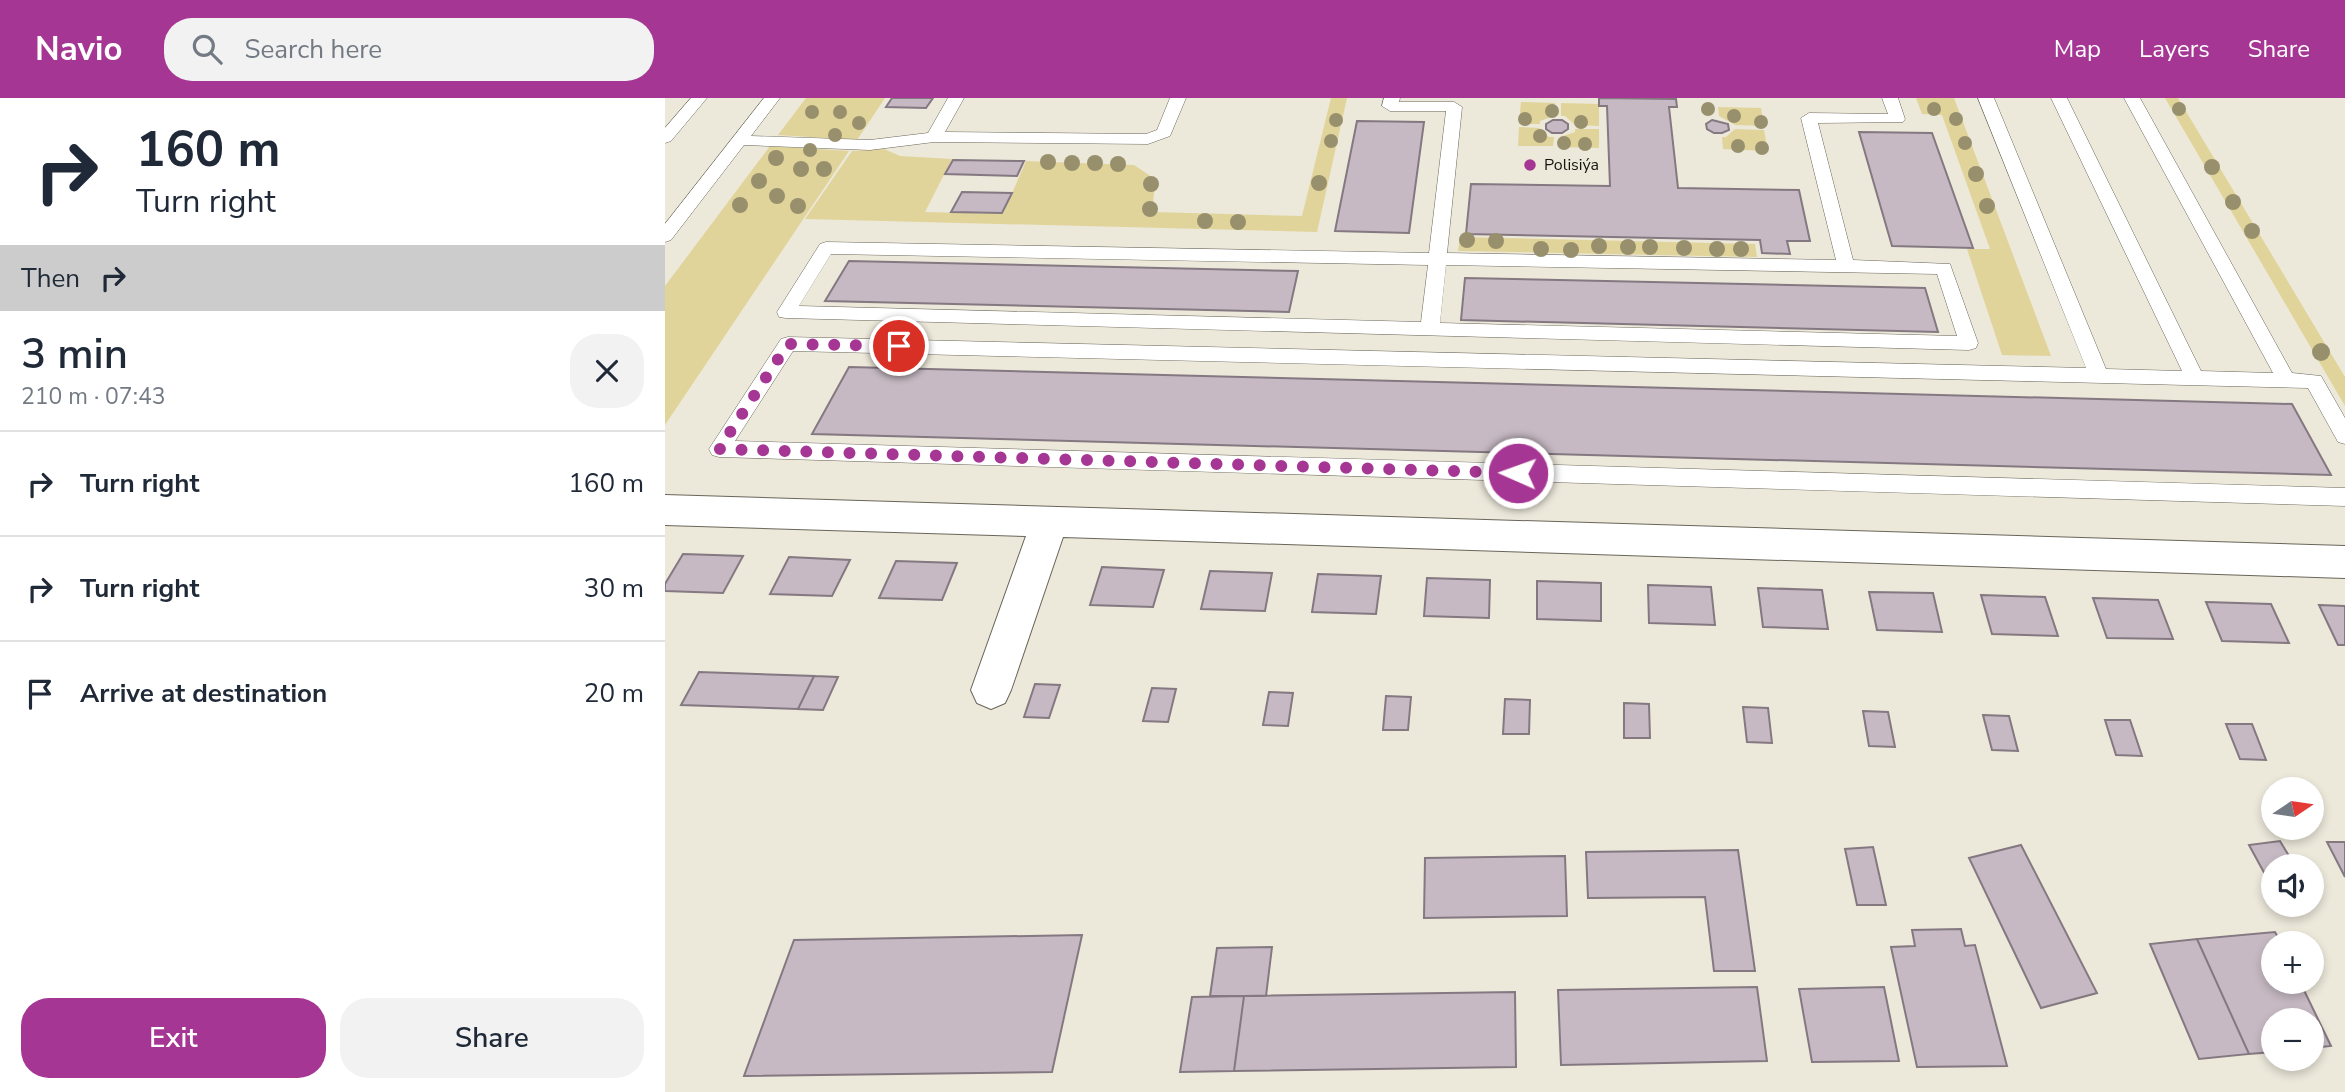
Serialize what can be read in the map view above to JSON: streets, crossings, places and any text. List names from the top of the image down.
{
  "places": ["Polisiýa"],
  "north": "right",
  "page": {
    "header": "Navio",
    "search": "Search here",
    "nav": ["Map", "Layers", "Share"],
    "turn": ["160 m", "Turn right"],
    "then": "Then",
    "heading": ["3 min", "210 m · 07:43"],
    "list": [
      {
        "name": "Turn right",
        "value": "160 m"
      },
      {
        "name": "Turn right",
        "value": "30 m"
      },
      {
        "name": "Arrive at destination",
        "value": "20 m"
      }
    ],
    "map_buttons": ["+", "−"],
    "buttons": ["Exit", "Share"]
  }
}
